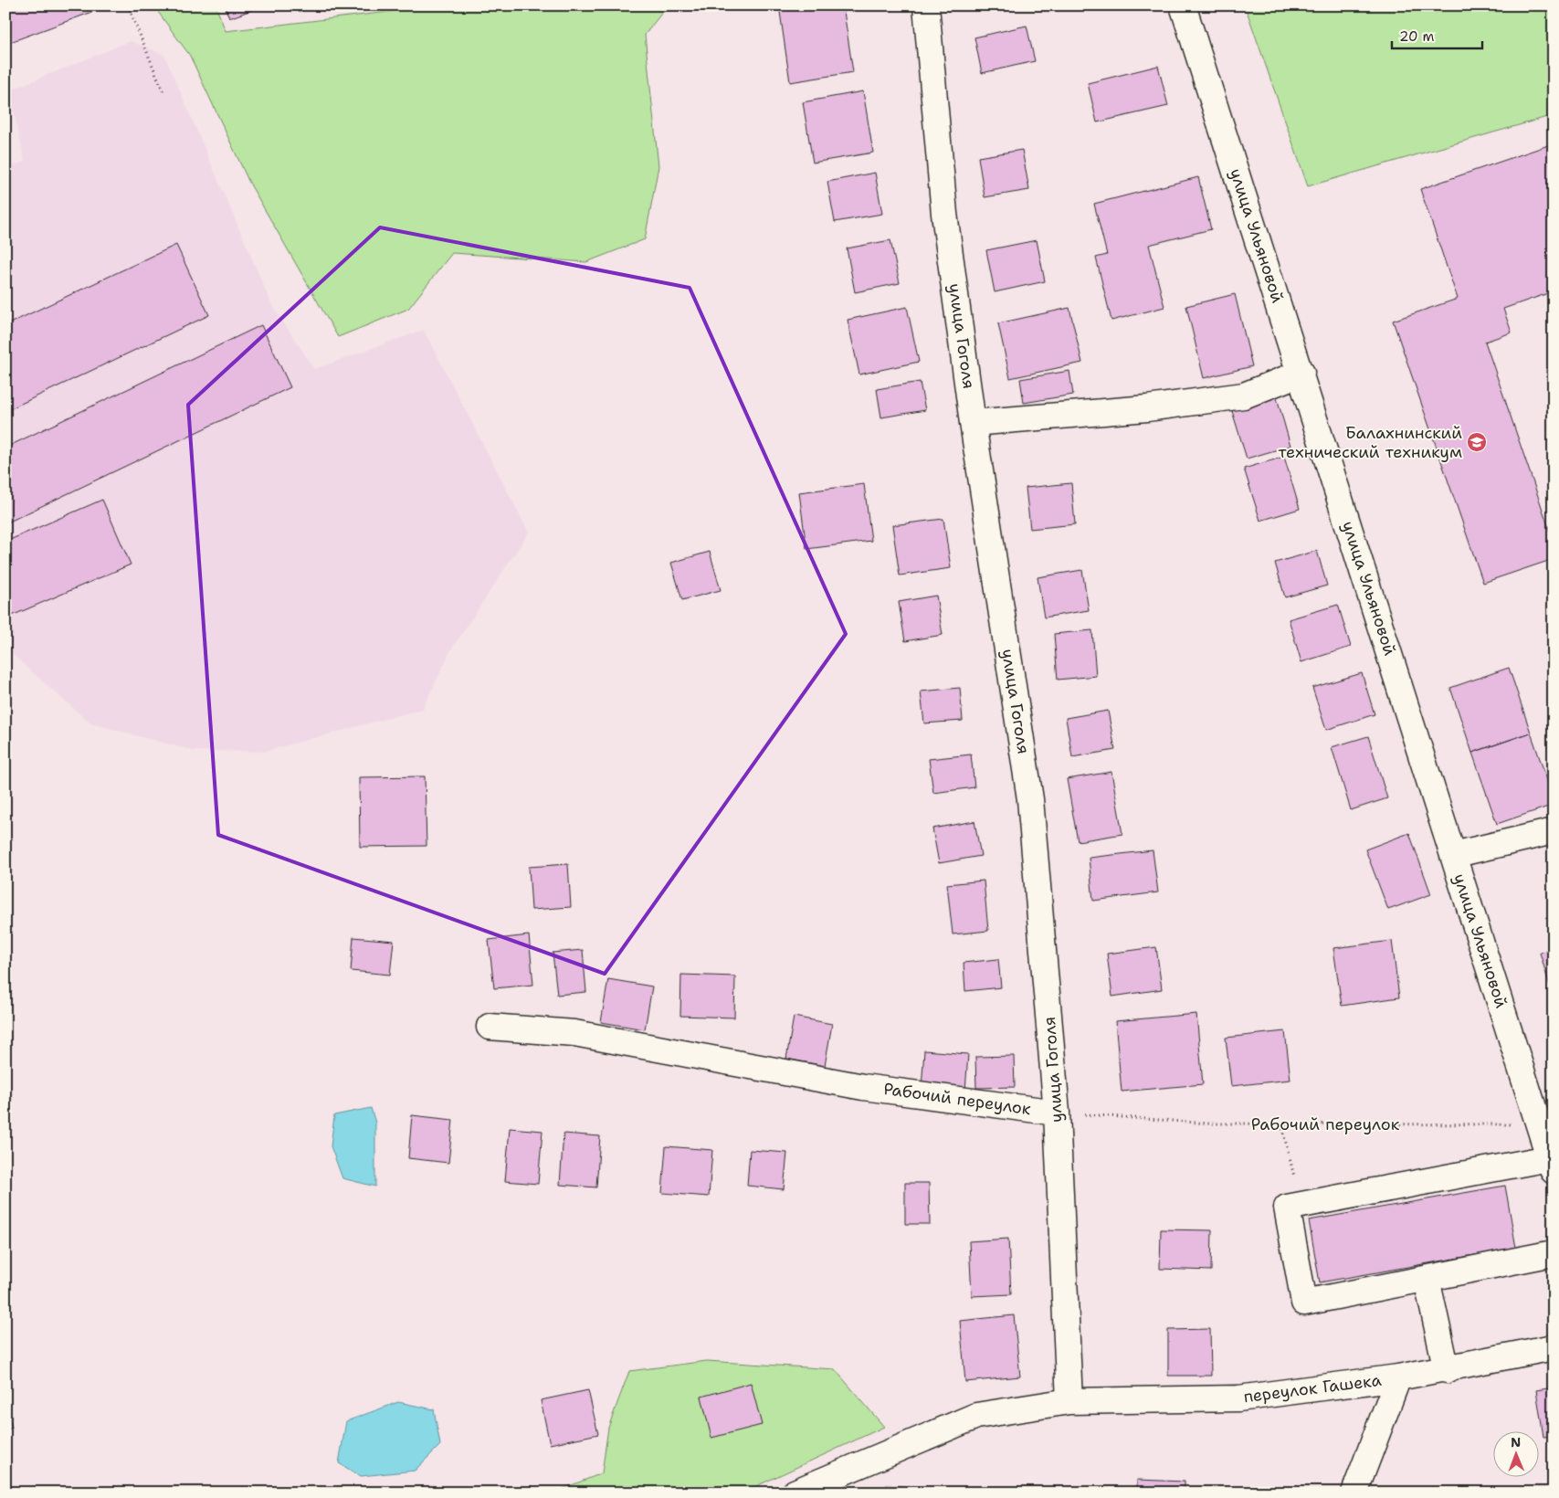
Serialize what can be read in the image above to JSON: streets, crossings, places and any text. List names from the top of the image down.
{
  "streets": {
    "street": [
      "улица Ульяновой",
      "улица Гоголя",
      "Рабочий переулок",
      "переулок Гашека"
    ]
  },
  "crossings": [
    ["улица Ульяновой", "Рабочий переулок"],
    ["улица Гоголя", "Рабочий переулок"],
    ["улица Гоголя", "переулок Гашека"]
  ],
  "places": {
    "school or university": ["Балахнинский технический техникум"]
  },
  "scale_bar": "20 m",
  "north": "top"
}
